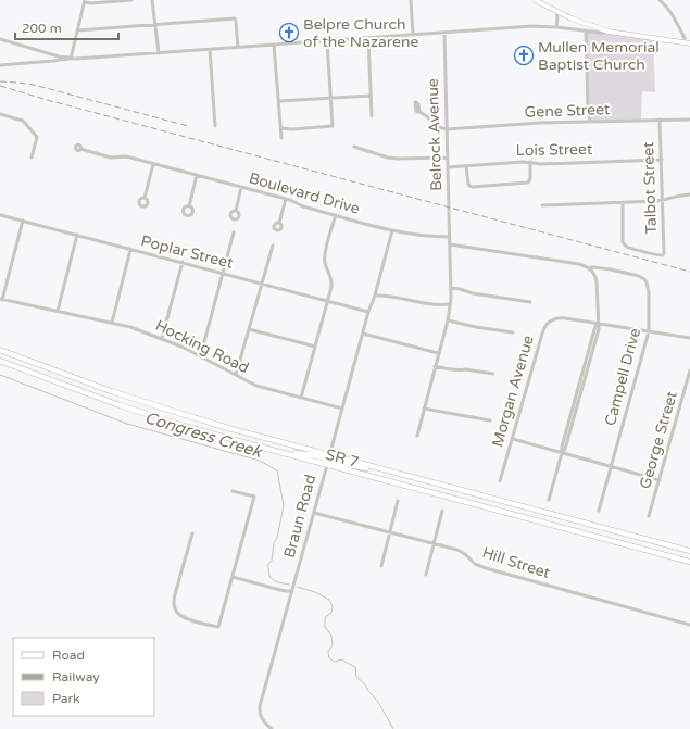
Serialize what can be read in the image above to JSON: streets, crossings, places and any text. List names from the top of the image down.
{
  "streets": {
    "highway": ["SR 7"],
    "street": [
      "Gene Street",
      "Belrock Avenue",
      "Lois Street",
      "Talbot Street",
      "Boulevard Drive",
      "Poplar Street",
      "Hocking Road",
      "Campell Drive",
      "Morgan Avenue",
      "George Street",
      "Braun Road",
      "Hill Street"
    ]
  },
  "crossings": [
    ["Gene Street", "Belrock Avenue"],
    ["Gene Street", "Talbot Street"],
    ["Belrock Avenue", "Lois Street"],
    ["Belrock Avenue", "Boulevard Drive"],
    ["Lois Street", "Talbot Street"],
    ["Boulevard Drive", "Braun Road"],
    ["Poplar Street", "Braun Road"],
    ["Hocking Road", "Braun Road"],
    ["SR 7", "Braun Road"],
    ["Braun Road", "Hill Street"]
  ],
  "water": ["Congress Creek"],
  "places": {
    "church": ["Belpre Church of the Nazarene", "Mullen Memorial Baptist Church"]
  },
  "legend": ["Road", "Railway", "Park"],
  "scale_bar": "200 m"
}
